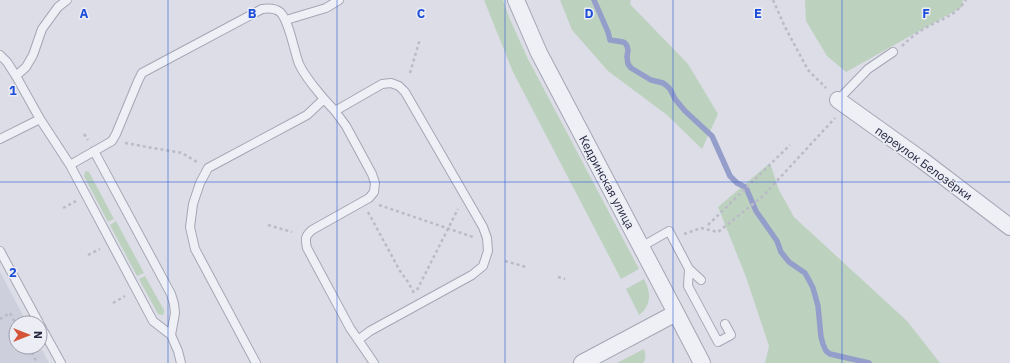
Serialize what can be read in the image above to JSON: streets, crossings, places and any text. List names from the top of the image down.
{
  "streets": {
    "street": ["переулок Белозёрки", "Кедринская улица"]
  },
  "north": "right",
  "grid": {
    "columns": [
      "A",
      "B",
      "C",
      "D",
      "E",
      "F"
    ],
    "rows": ["1", "2"]
  }
}
